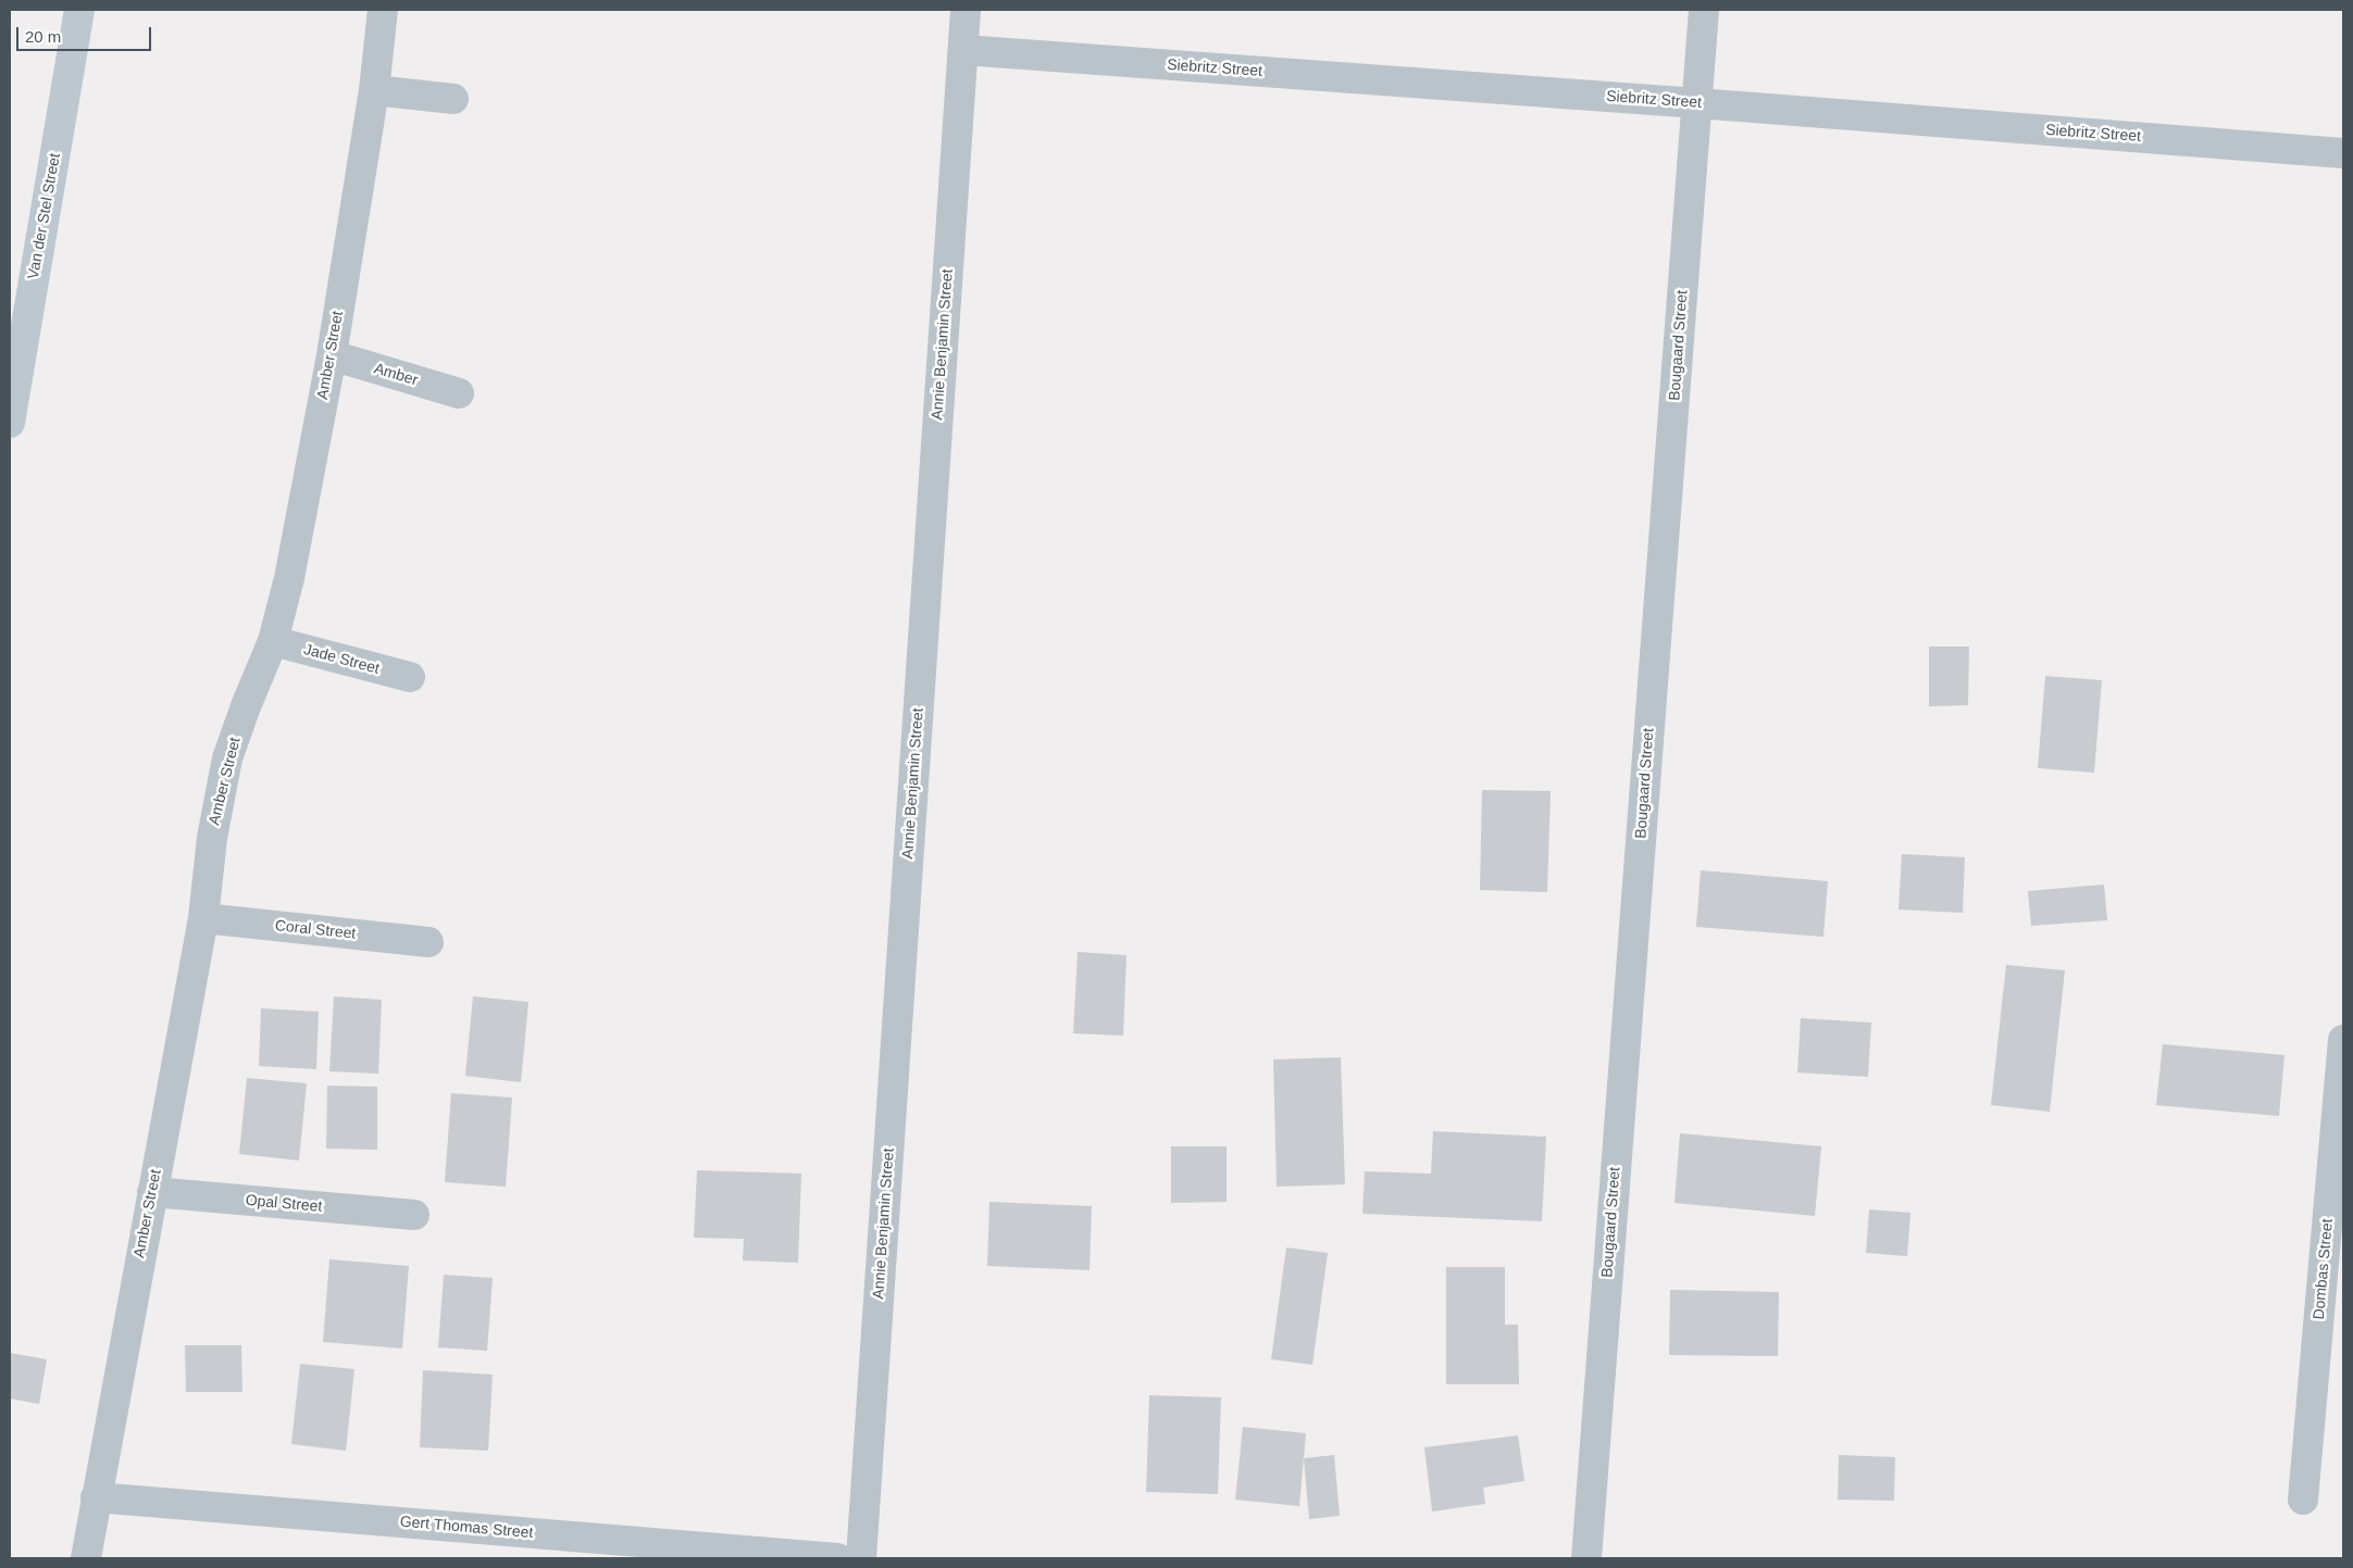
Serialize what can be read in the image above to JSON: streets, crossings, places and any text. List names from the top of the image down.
{
  "streets": {
    "main road": ["Van der Stel Street"],
    "street": [
      "Siebritz Street",
      "Annie Benjamin Street",
      "Bougaard Street",
      "Amber Street",
      "Amber",
      "Jade Street",
      "Coral Street",
      "Opal Street",
      "Dombas Street",
      "Gert Thomas Street"
    ]
  },
  "crossings": [
    ["Siebritz Street", "Annie Benjamin Street"],
    ["Siebritz Street", "Bougaard Street"],
    ["Amber Street", "Amber"],
    ["Amber Street", "Jade Street"],
    ["Amber Street", "Coral Street"],
    ["Amber Street", "Opal Street"],
    ["Amber Street", "Gert Thomas Street"]
  ],
  "scale_bar": "20 m"
}
